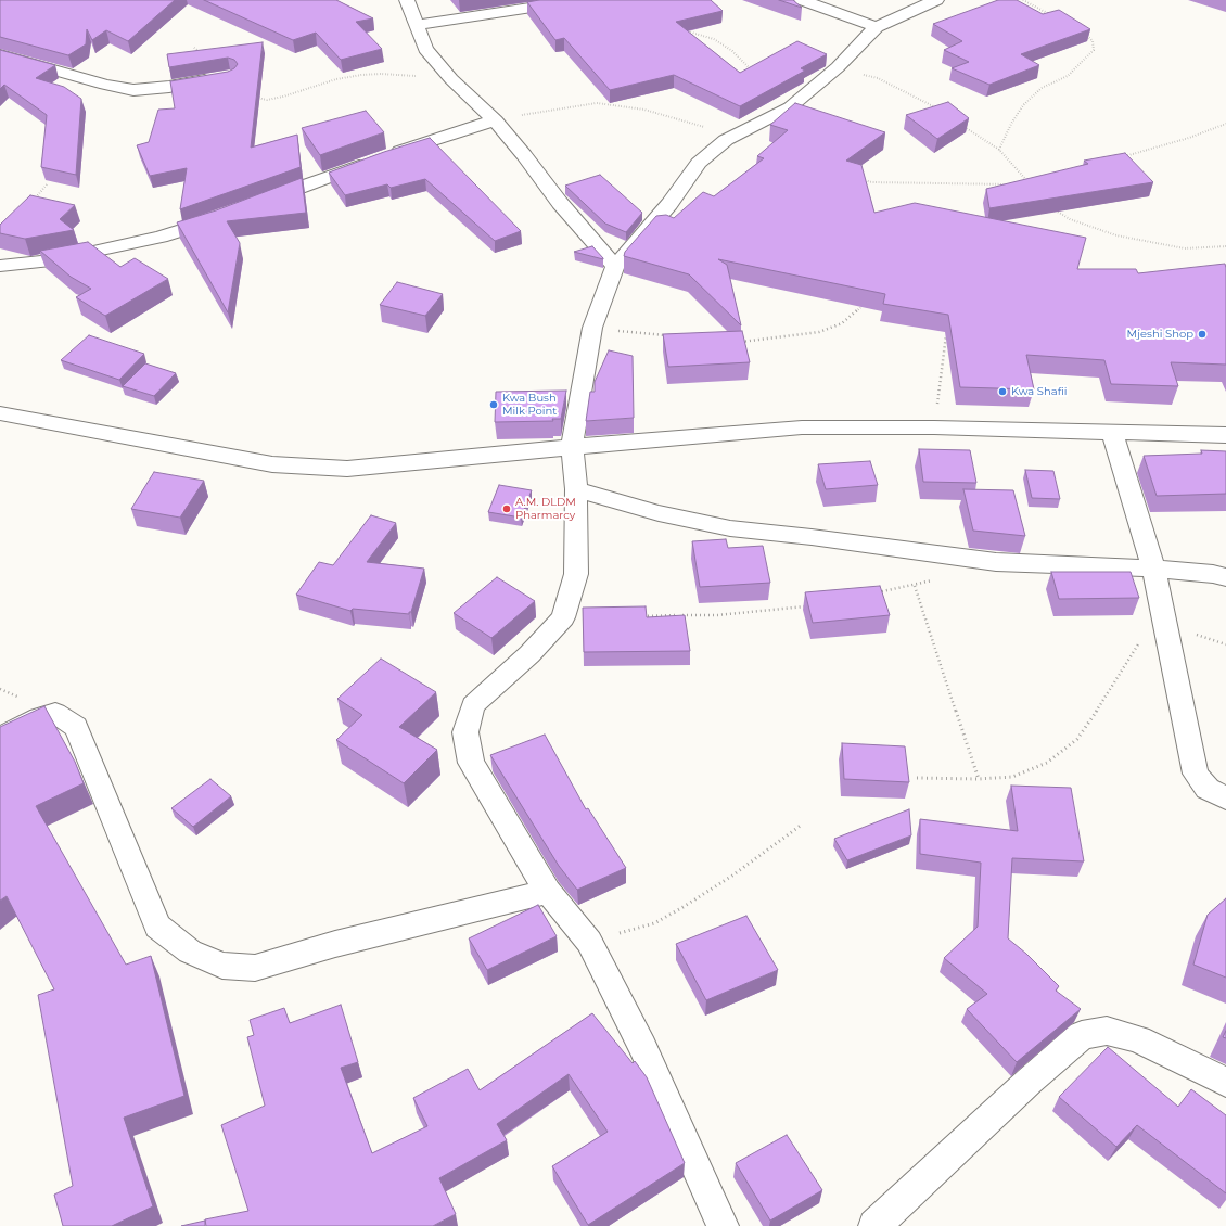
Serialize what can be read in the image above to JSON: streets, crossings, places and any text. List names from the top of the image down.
{
  "places": [
    "Mjeshi Shop",
    "Kwa Shafii",
    "Kwa Bush Milk Point",
    "A.M. DLDM Pharmarcy"
  ]
}
